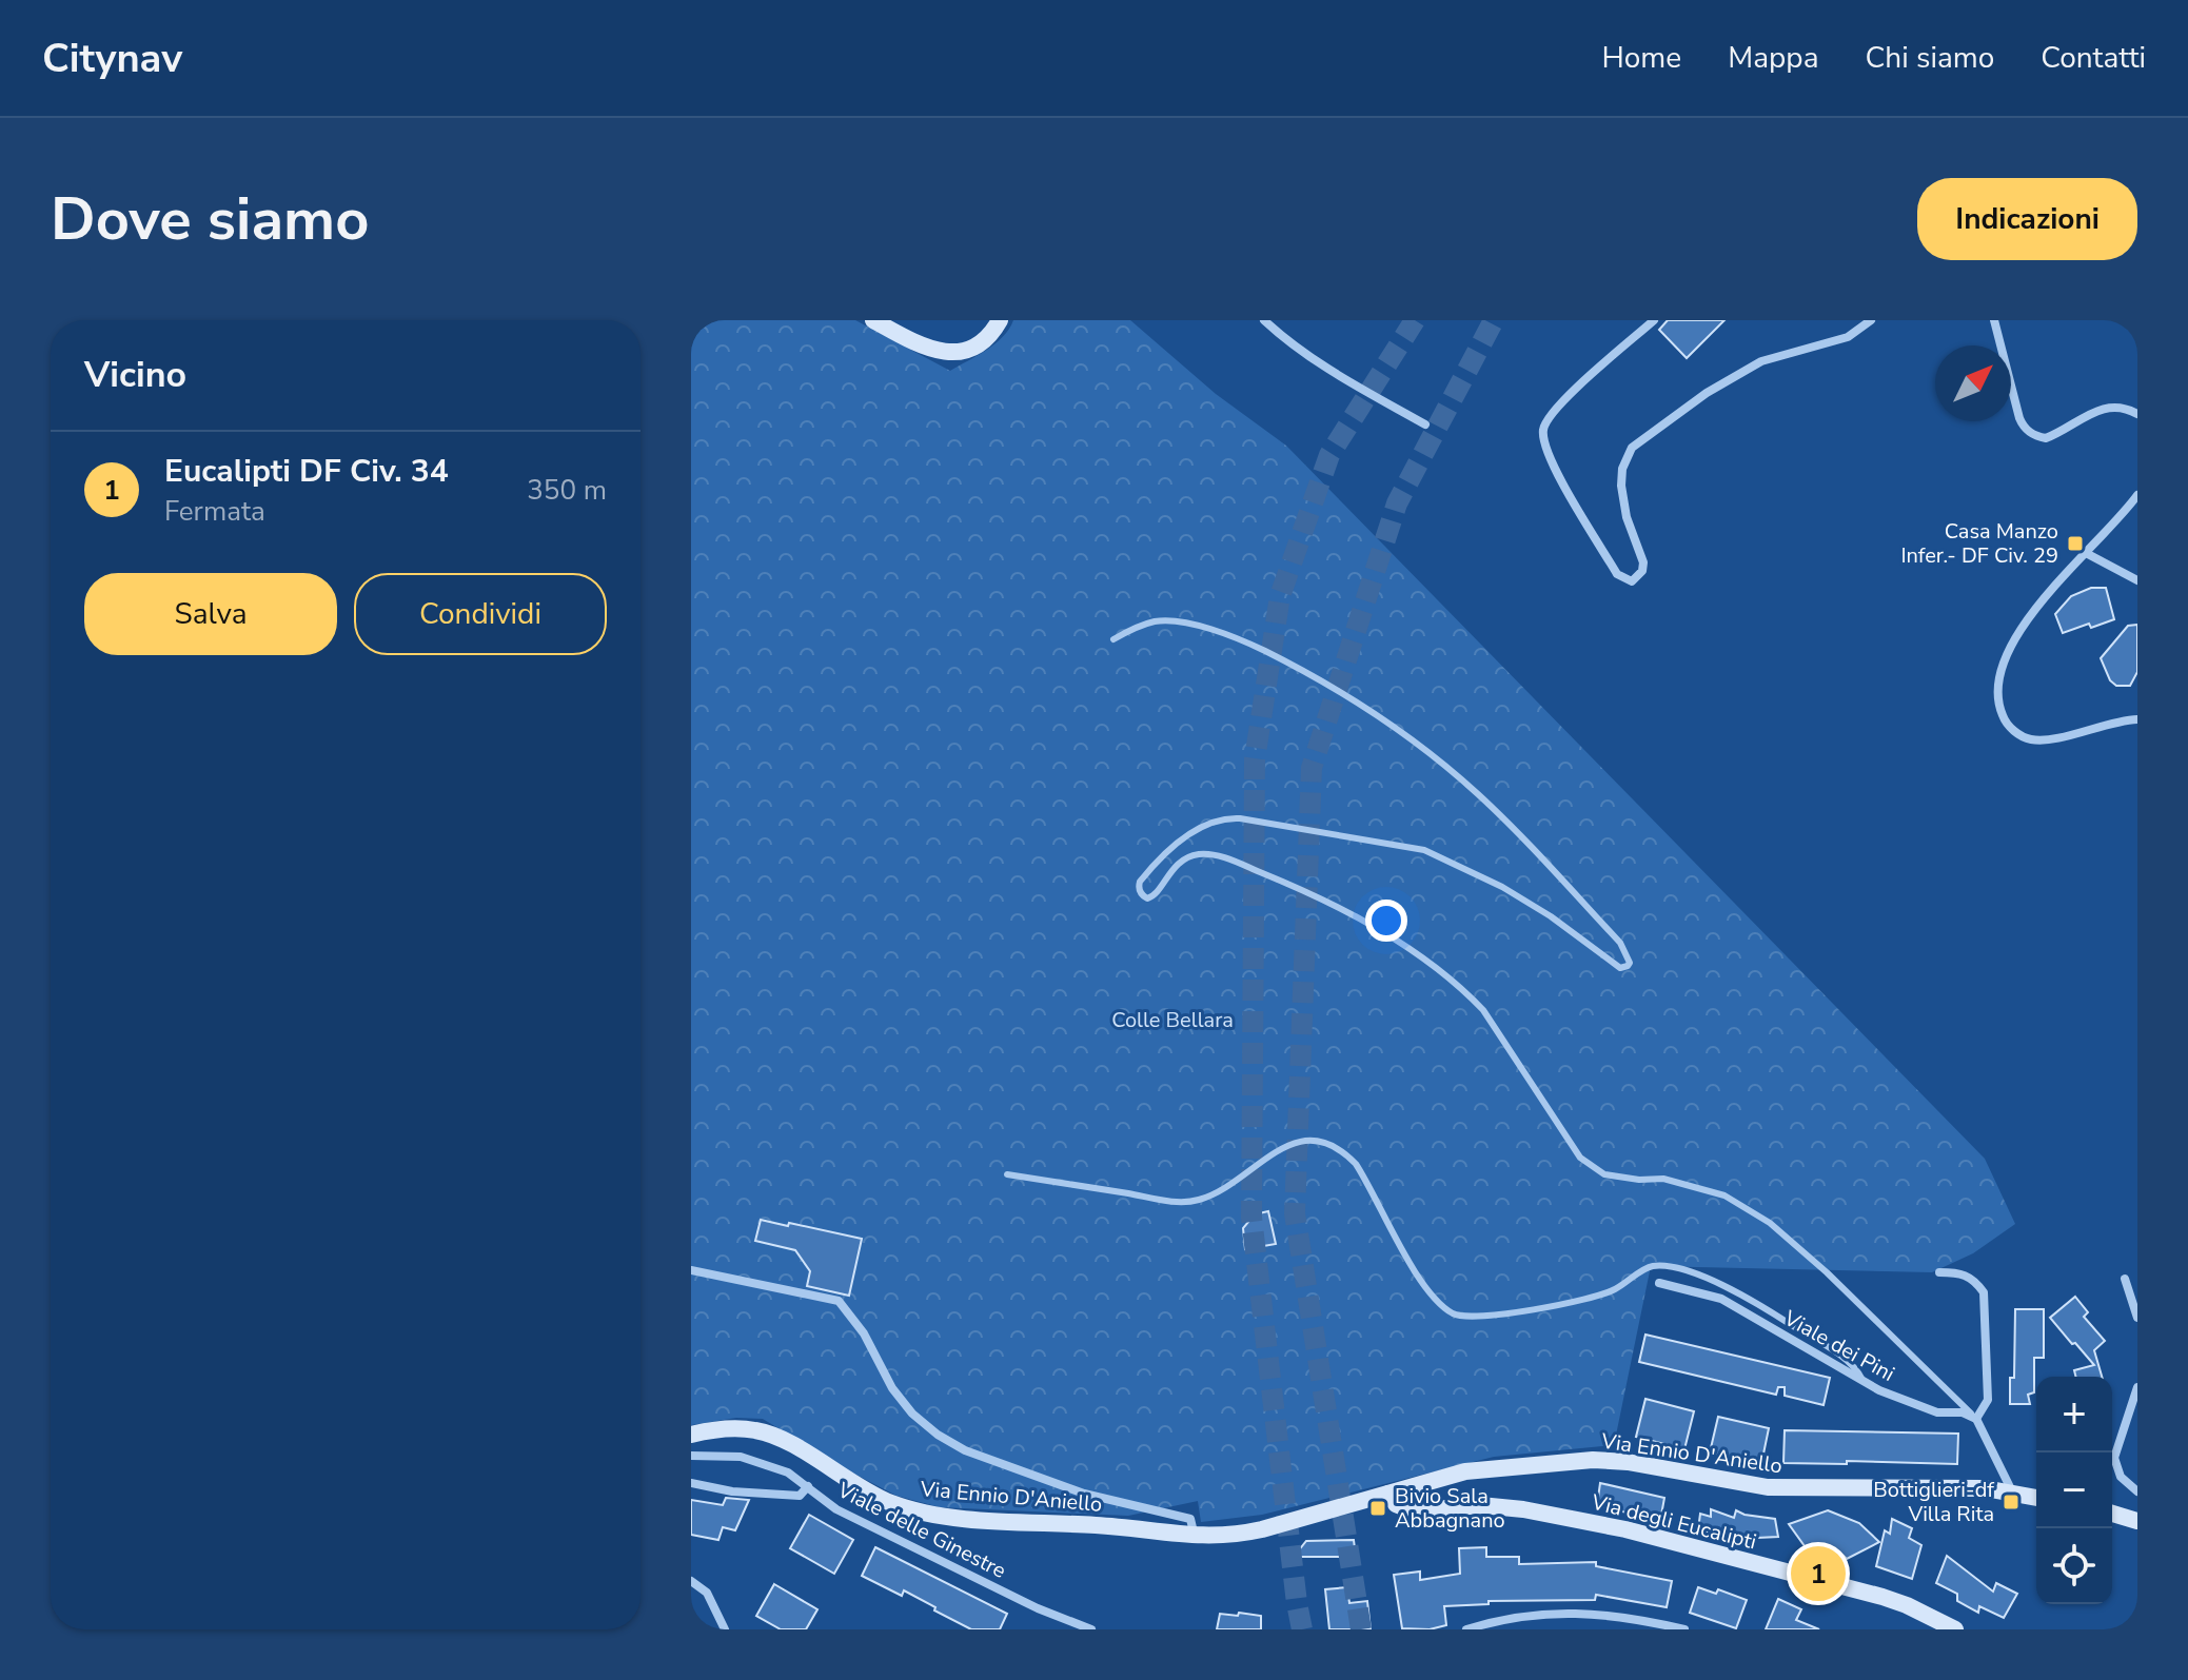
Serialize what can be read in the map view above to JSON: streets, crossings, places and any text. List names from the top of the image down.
{
  "streets": {
    "street": [
      "Viale dei Pini",
      "Via Ennio D'Aniello",
      "Via degli Eucalipti",
      "Viale delle Ginestre"
    ]
  },
  "crossings": [
    ["Via Ennio D'Aniello", "Via degli Eucalipti"]
  ],
  "parks": ["Colle Bellara"],
  "places": {
    "transit": ["Casa Manzo Infer.- DF Civ. 29", "Bottiglieri-df Villa Rita", "Bivio Sala Abbagnano"]
  },
  "north": "top right",
  "page": {
    "header": "Citynav",
    "nav": [
      "Home",
      "Mappa",
      "Chi siamo",
      "Contatti"
    ],
    "buttons": [
      "Indicazioni",
      ["Salva", "Condividi"]
    ],
    "title": "Dove siamo",
    "heading": "Vicino",
    "list": [
      {
        "mark": "1",
        "name": "Eucalipti DF Civ. 34",
        "note": "Fermata",
        "value": "350 m"
      }
    ],
    "map_buttons": ["+", "−"],
    "pins": "1"
  }
}
